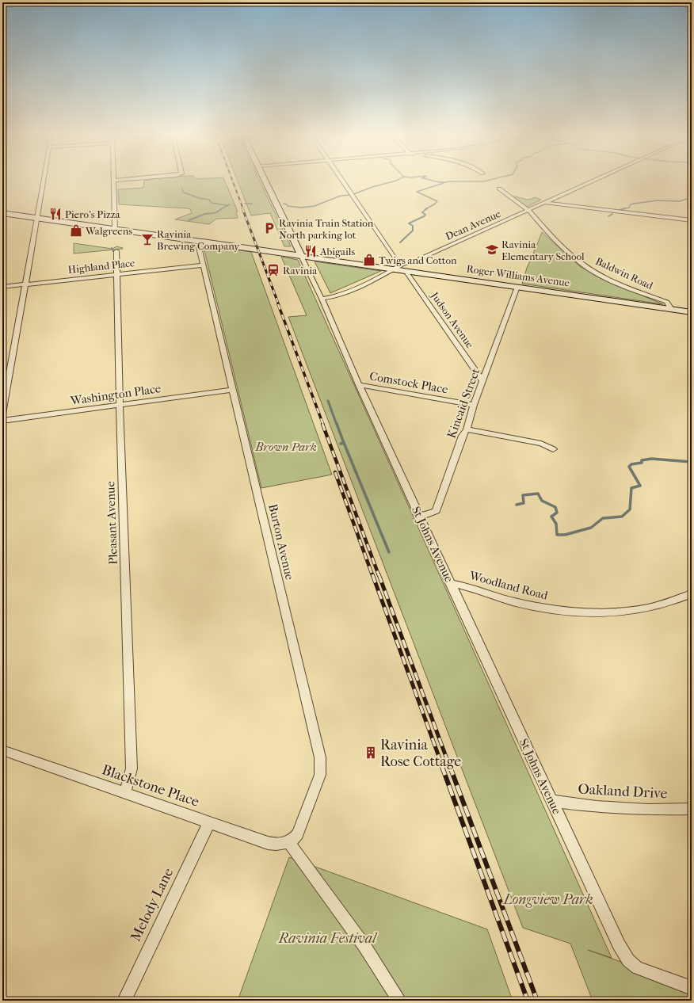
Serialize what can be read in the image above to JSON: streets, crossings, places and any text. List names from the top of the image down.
{
  "streets": {
    "street": [
      "Dean Avenue",
      "Highland Place",
      "Baldwin Road",
      "Roger Williams Avenue",
      "Judson Avenue",
      "Comstock Place",
      "Washington Place",
      "Kincaid Street",
      "Pleasant Avenue",
      "Burton Avenue",
      "St Johns Avenue",
      "Woodland Road",
      "Blackstone Place",
      "Oakland Drive",
      "Melody Lane"
    ]
  },
  "crossings": [
    ["Dean Avenue", "Baldwin Road"],
    ["Dean Avenue", "Roger Williams Avenue"],
    ["Dean Avenue", "Judson Avenue"],
    ["Highland Place", "Pleasant Avenue"],
    ["Highland Place", "Burton Avenue"],
    ["Baldwin Road", "Roger Williams Avenue"],
    ["Roger Williams Avenue", "Judson Avenue"],
    ["Roger Williams Avenue", "Kincaid Street"],
    ["Roger Williams Avenue", "Burton Avenue"],
    ["Roger Williams Avenue", "St Johns Avenue"],
    ["Judson Avenue", "Kincaid Street"],
    ["Comstock Place", "Kincaid Street"],
    ["Comstock Place", "St Johns Avenue"],
    ["Washington Place", "Pleasant Avenue"],
    ["Washington Place", "Burton Avenue"],
    ["Kincaid Street", "St Johns Avenue"],
    ["Pleasant Avenue", "Blackstone Place"],
    ["Burton Avenue", "Blackstone Place"],
    ["St Johns Avenue", "Woodland Road"],
    ["St Johns Avenue", "Oakland Drive"],
    ["Blackstone Place", "Melody Lane"]
  ],
  "parks": ["Brown Park", "Longview Park", "Ravinia Festival"],
  "places": {
    "restaurant": ["Piero's Pizza", "Abigails"],
    "parking": ["Ravinia Train Station North parking lot"],
    "shop": ["Walgreens", "Twigs and Cotton"],
    "bar": ["Ravinia Brewing Company"],
    "school or university": ["Ravinia Elementary School"],
    "station": ["Ravinia"],
    "building": ["Ravinia Rose Cottage"]
  }
}
